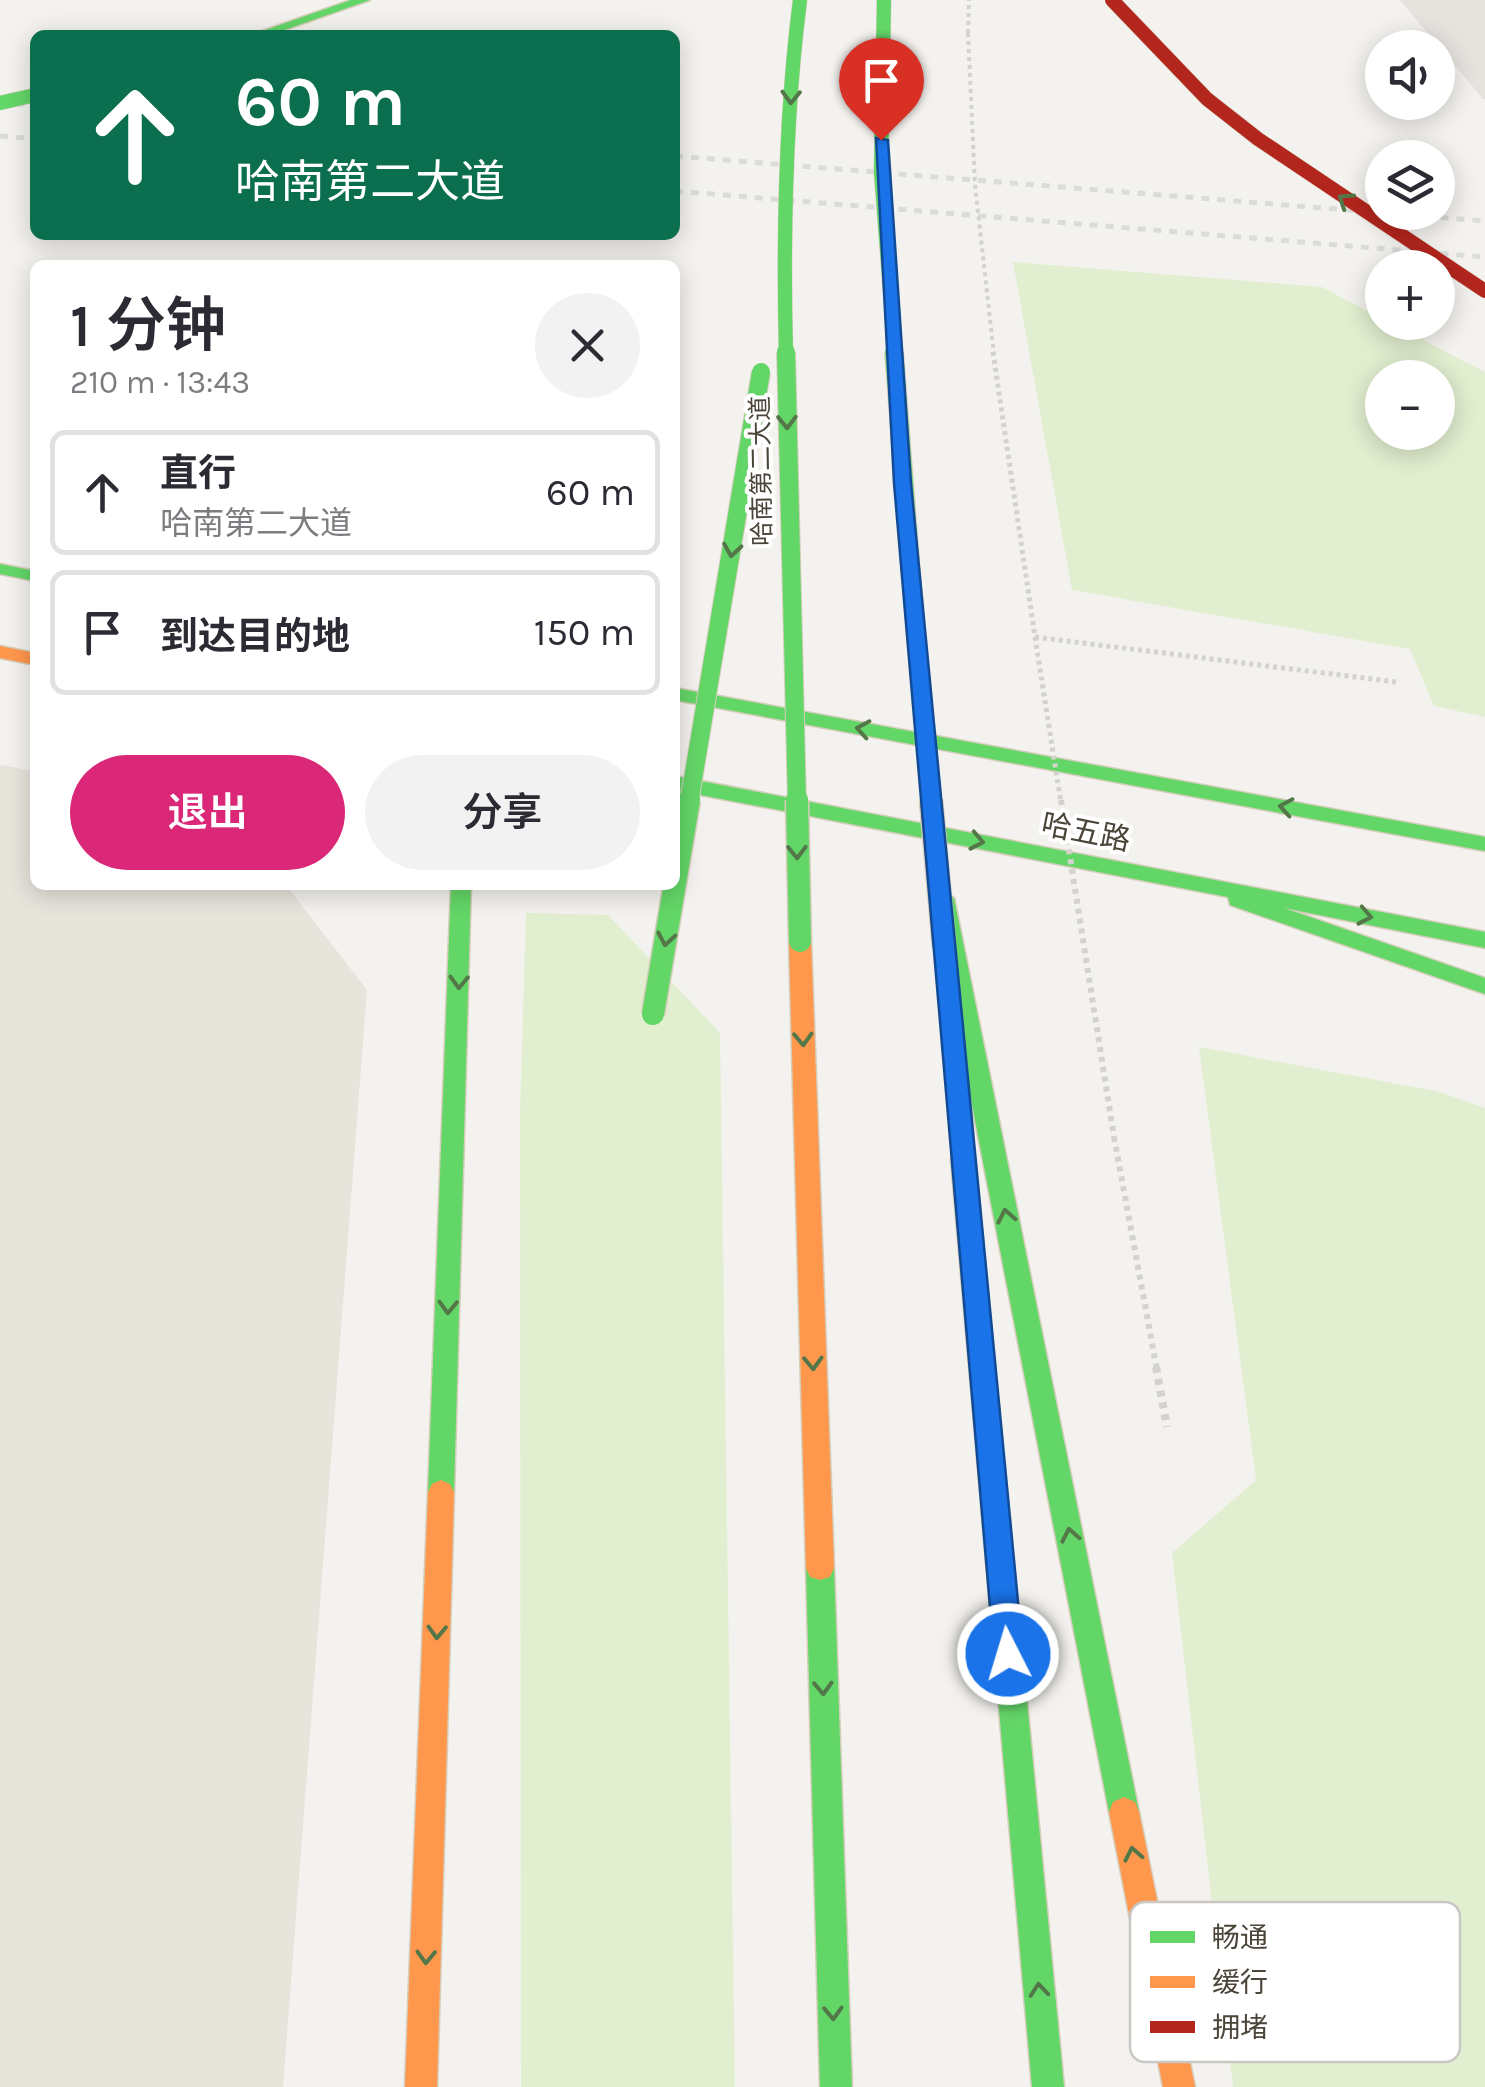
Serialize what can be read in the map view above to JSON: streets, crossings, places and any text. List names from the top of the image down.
{
  "streets": {
    "main road": ["哈南第二大道", "哈五路"]
  },
  "legend": ["畅通", "缓行", "拥堵"],
  "page": {
    "map_buttons": ["+", "−"],
    "turn": ["60 m", "哈南第二大道"],
    "heading": ["1 分钟", "210 m · 13:43"],
    "list": [
      {
        "name": "直行",
        "note": "哈南第二大道",
        "value": "60 m"
      },
      {
        "name": "到达目的地",
        "value": "150 m"
      }
    ],
    "buttons": ["退出", "分享"]
  }
}
